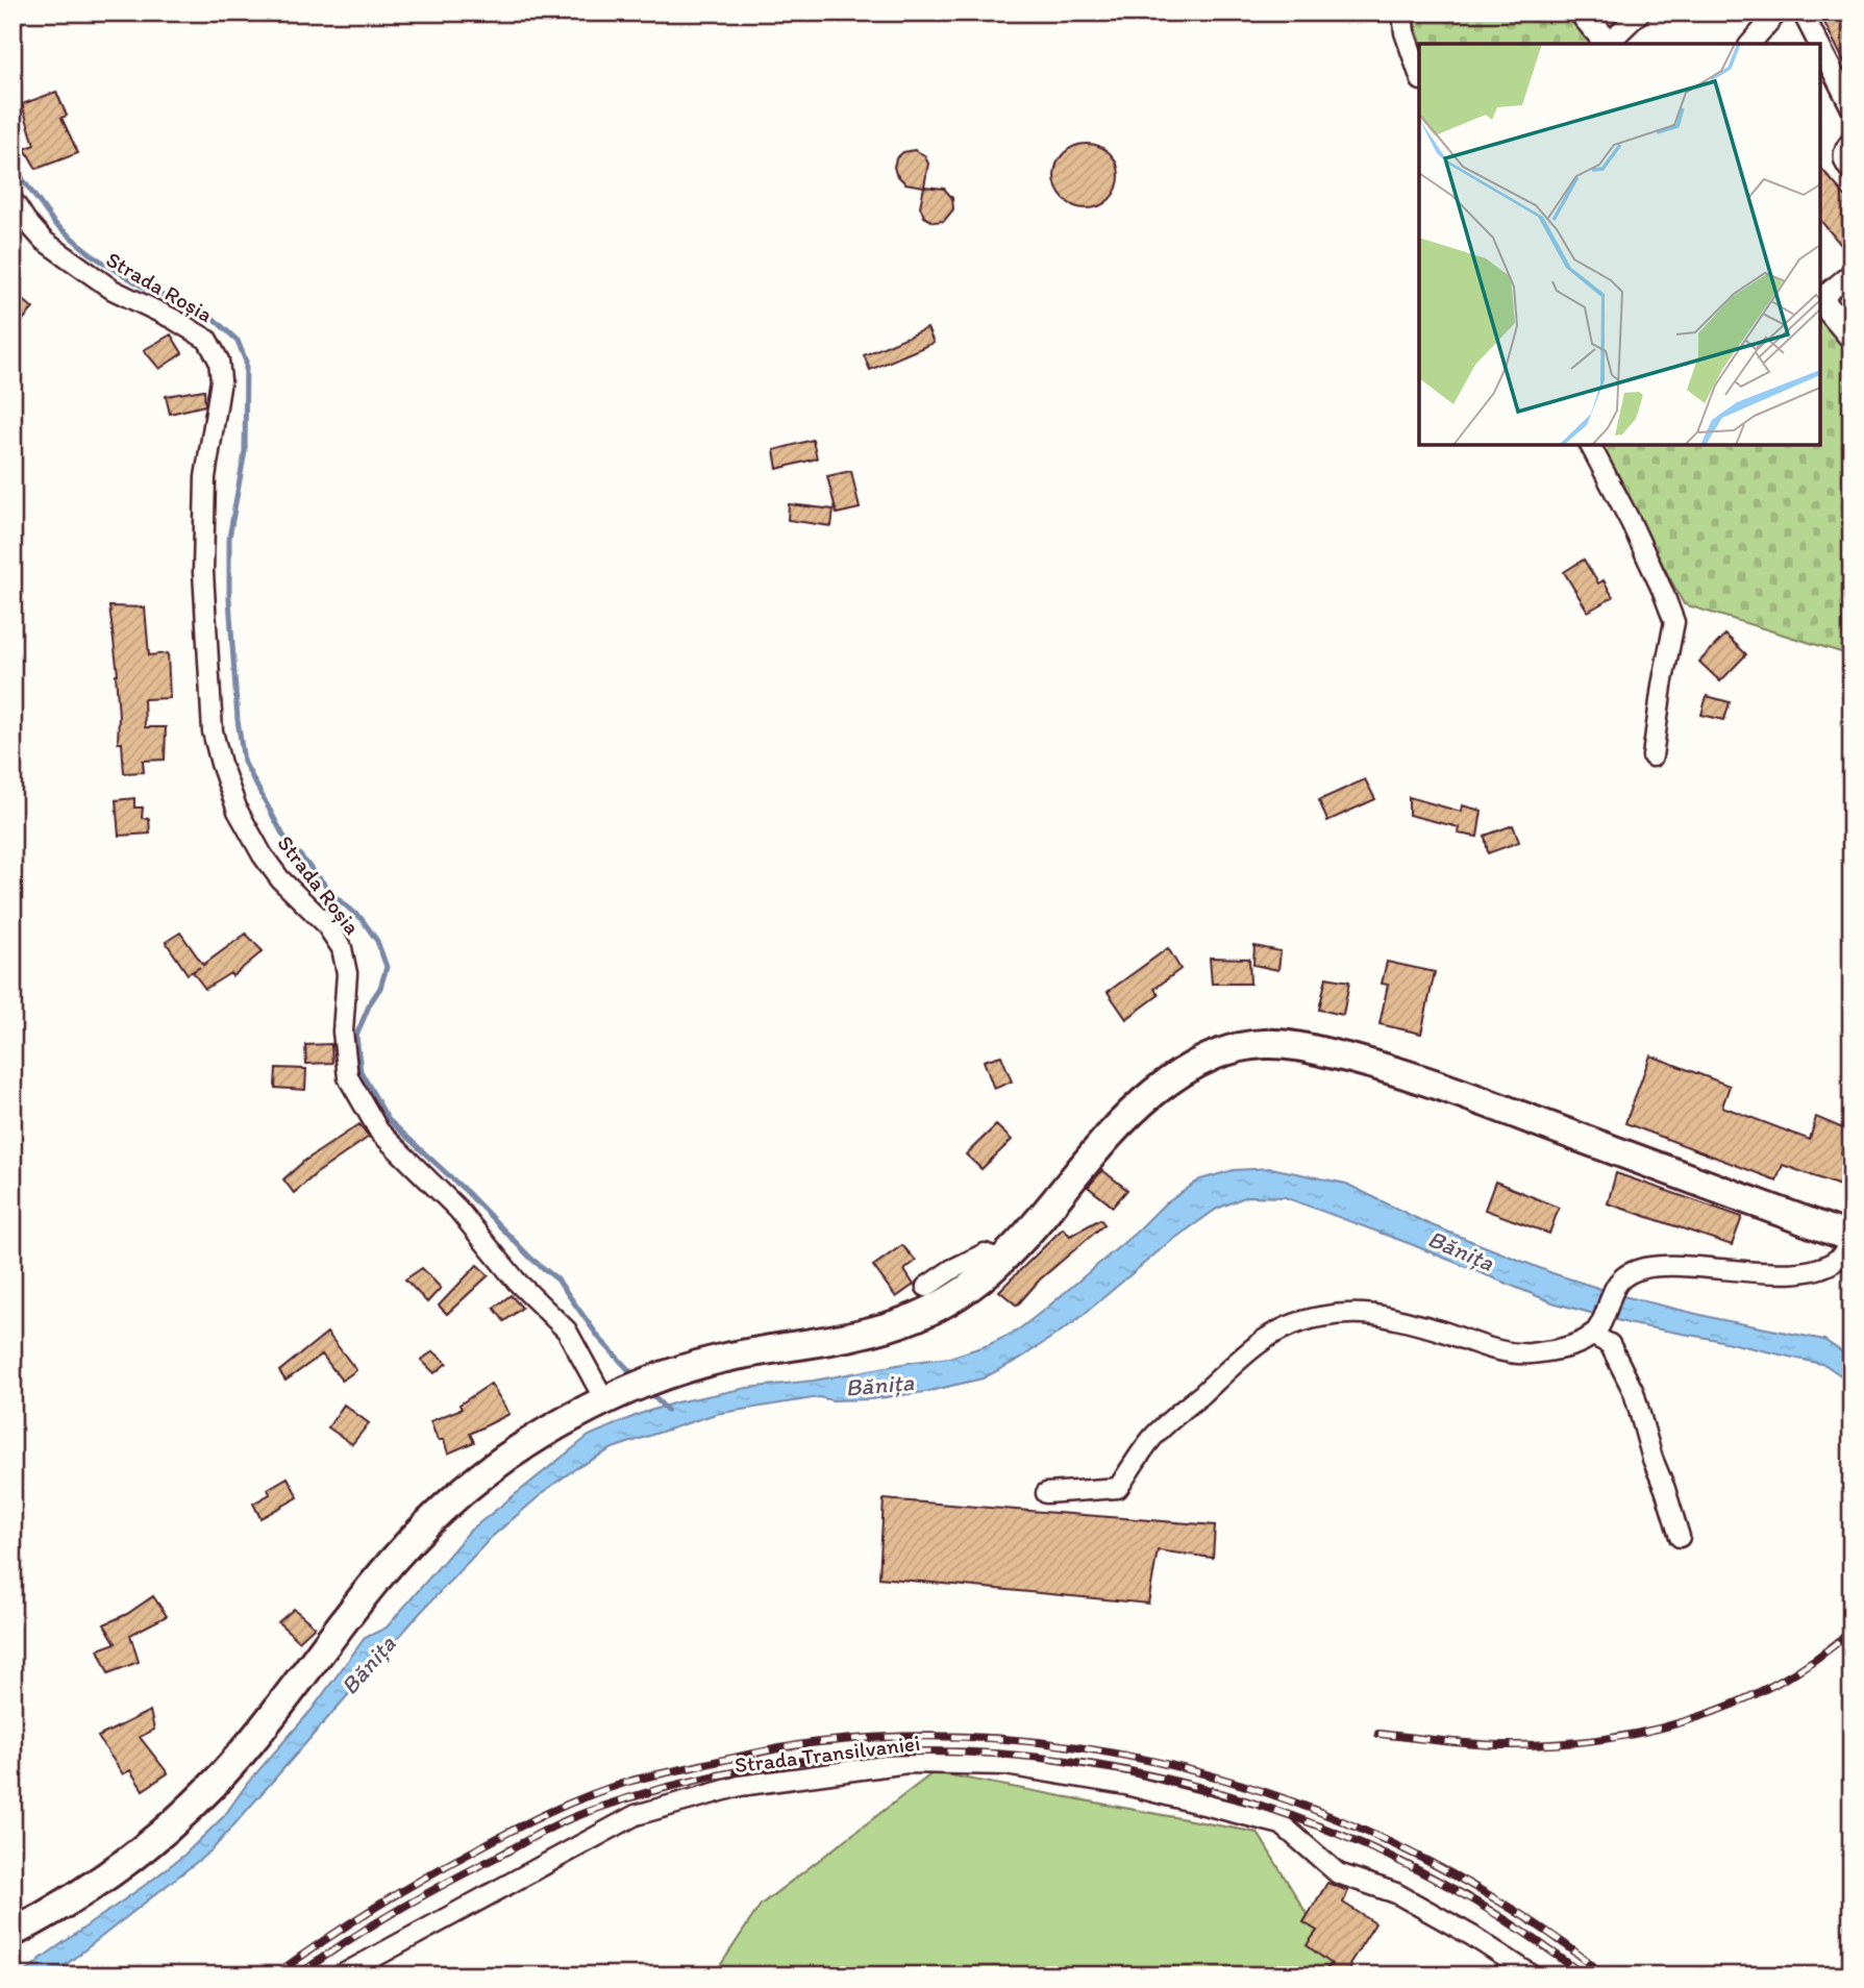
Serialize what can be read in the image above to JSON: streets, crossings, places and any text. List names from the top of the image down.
{
  "streets": {
    "street": ["Strada Roșia", "Strada Transilvaniei"]
  },
  "water": ["Bănița"]
}
